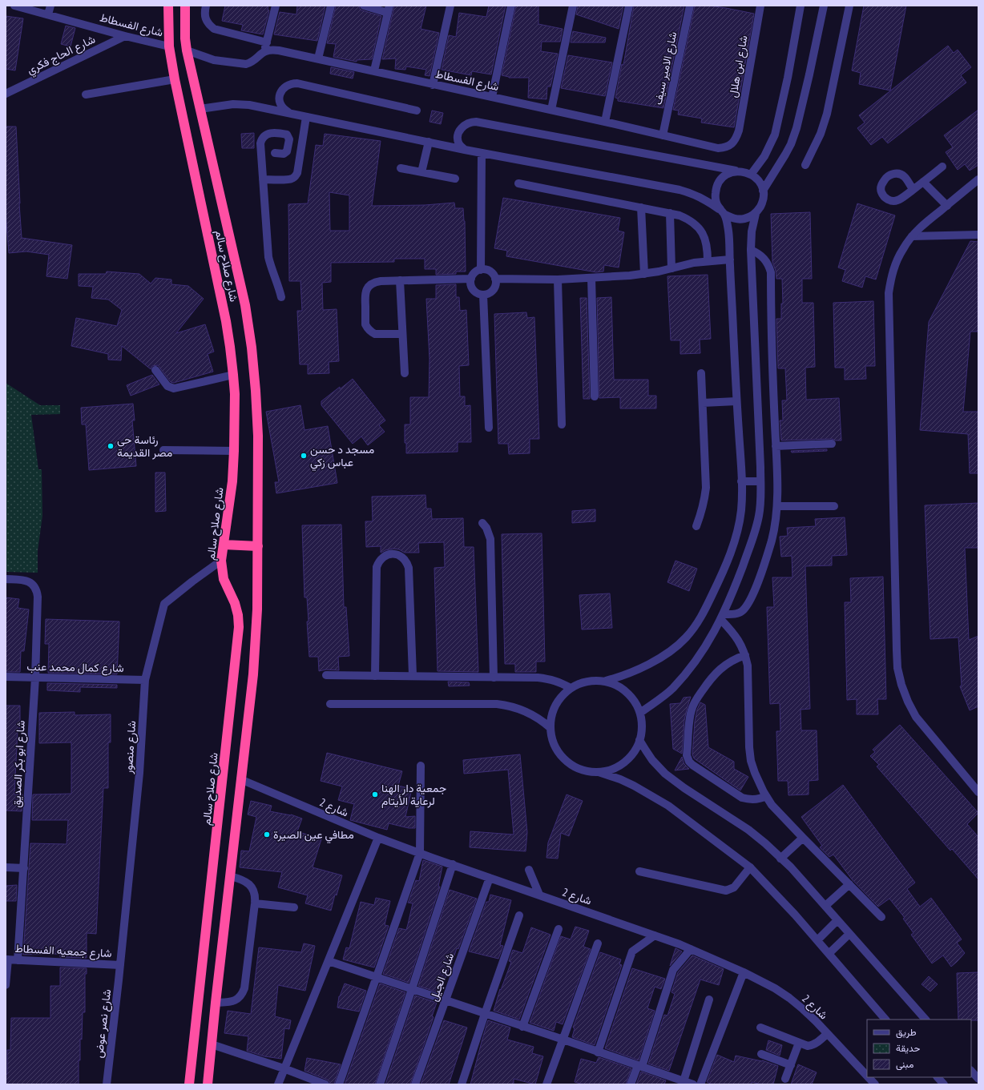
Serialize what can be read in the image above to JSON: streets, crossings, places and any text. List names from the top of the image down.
{
  "streets": {
    "highway": ["شارع صلاح سالم"],
    "street": [
      "شارع الفسطاط",
      "شارع الحاج فكري",
      "شارع ابن هلال",
      "شارع الامير سيف",
      "شارع كمال محمد عنب",
      "شارع منصور",
      "شارع ابو بكر الصديق",
      "شارع 2",
      "شارع جمعيه الفسطاط",
      "شارع الجيل",
      "شارع نصر عوض"
    ]
  },
  "crossings": [
    ["شارع الفسطاط", "شارع الحاج فكري"],
    ["شارع الفسطاط", "شارع ابن هلال"],
    ["شارع الفسطاط", "شارع الامير سيف"],
    ["شارع الفسطاط", "شارع صلاح سالم"],
    ["شارع صلاح سالم", "شارع منصور"],
    ["شارع صلاح سالم", "شارع 2"],
    ["شارع كمال محمد عنب", "شارع منصور"],
    ["شارع كمال محمد عنب", "شارع ابو بكر الصديق"],
    ["شارع منصور", "شارع جمعيه الفسطاط"],
    ["شارع منصور", "شارع نصر عوض"],
    ["شارع ابو بكر الصديق", "شارع جمعيه الفسطاط"],
    ["شارع 2", "شارع الجيل"],
    ["شارع جمعيه الفسطاط", "شارع نصر عوض"]
  ],
  "places": [
    "رئاسة حى مصر القديمة",
    "مسجد د حسن عباس زكي",
    "جمعية دار الهنا لرعاية الأيتام",
    "مطافي عين الصيرة"
  ],
  "legend": ["طريق", "حديقة", "مبنى"]
}
